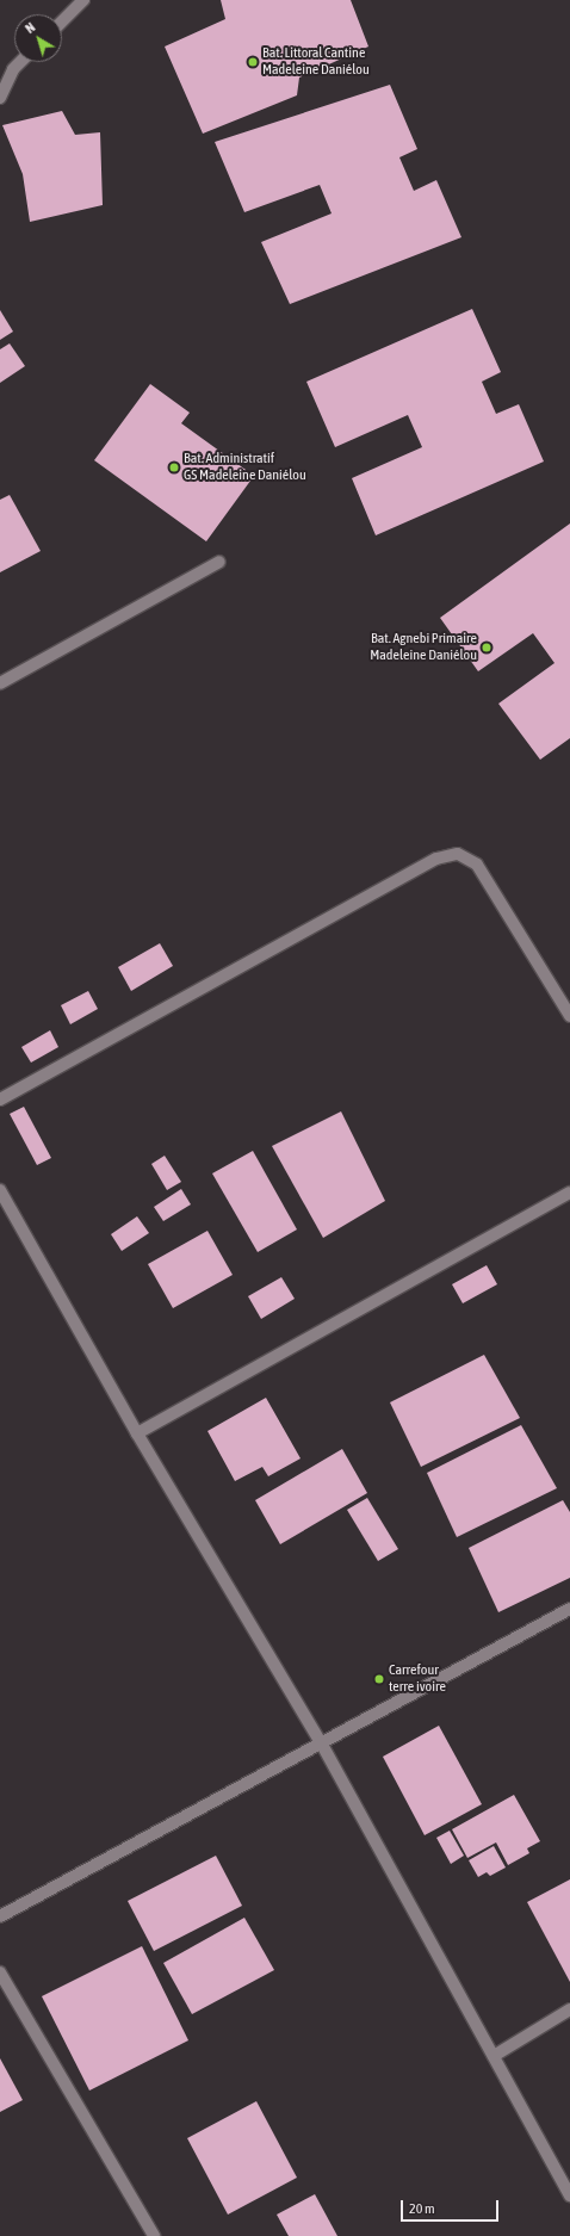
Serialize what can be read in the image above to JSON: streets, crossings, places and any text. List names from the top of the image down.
{
  "places": [
    "Bat. Littoral Cantine Madeleine Daniélou",
    "Bat. Administratif GS Madeleine Daniélou",
    "Bat. Agnebi Primaire Madeleine Daniélou",
    "Carrefour terre ivoire"
  ],
  "scale_bar": "20 m",
  "north": "top left"
}
